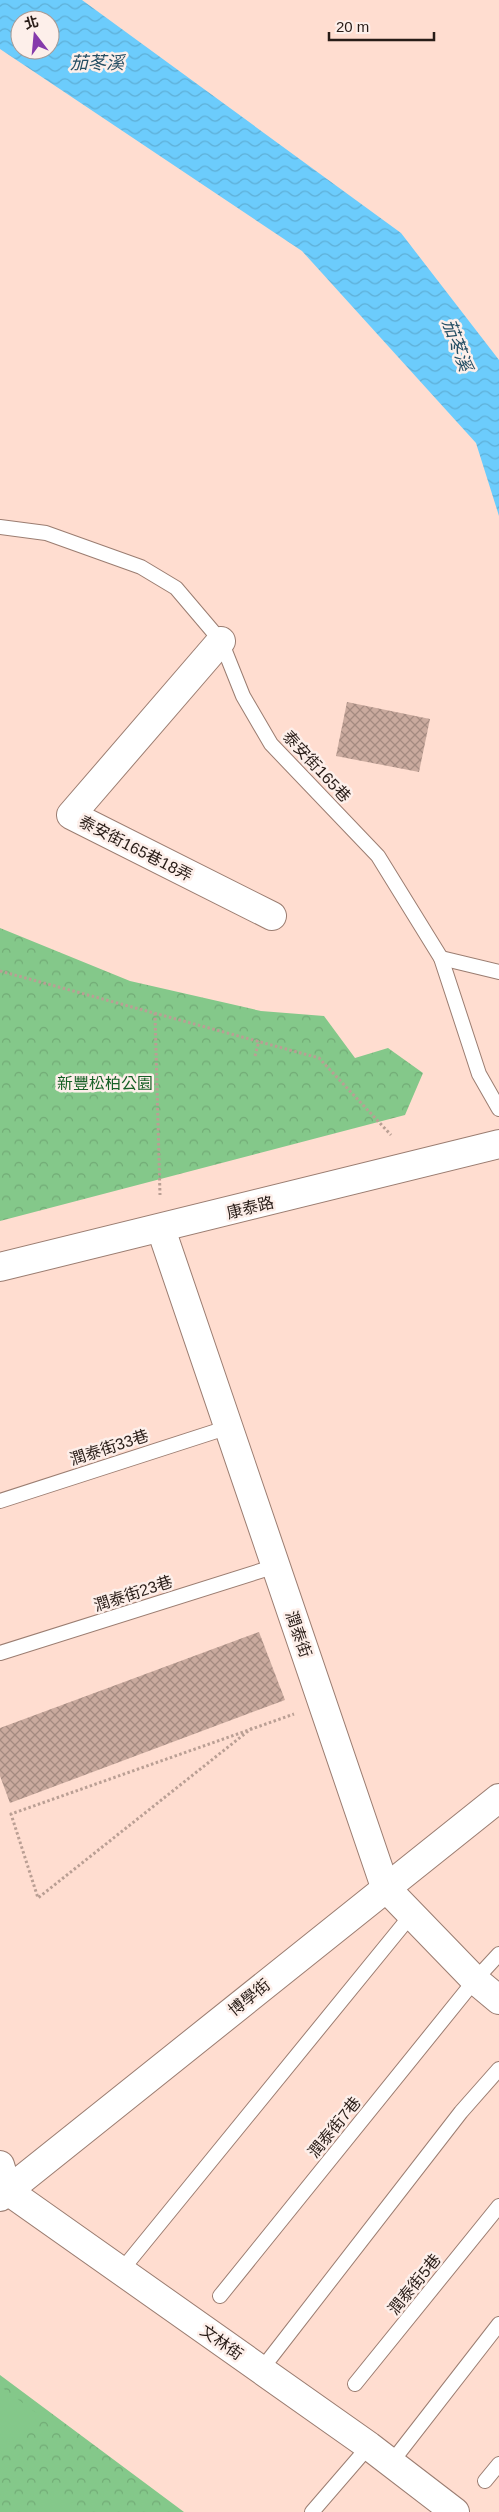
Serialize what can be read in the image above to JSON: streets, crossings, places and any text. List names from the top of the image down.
{
  "streets": {
    "street": [
      "泰安街165巷18弄",
      "康泰路",
      "潤泰街",
      "博學街",
      "文林街"
    ],
    "lane": [
      "泰安街165巷",
      "潤泰街33巷",
      "潤泰街23巷",
      "潤泰街7巷",
      "潤泰街5巷"
    ]
  },
  "crossings": [
    ["泰安街165巷", "泰安街165巷18弄"],
    ["康泰路", "潤泰街"],
    ["潤泰街33巷", "潤泰街"],
    ["潤泰街23巷", "潤泰街"],
    ["潤泰街", "博學街"],
    ["潤泰街", "潤泰街7巷"],
    ["博學街", "文林街"]
  ],
  "water": ["茄苳溪"],
  "parks": ["新豐松柏公園"],
  "scale_bar": "20 m",
  "north": "top"
}
